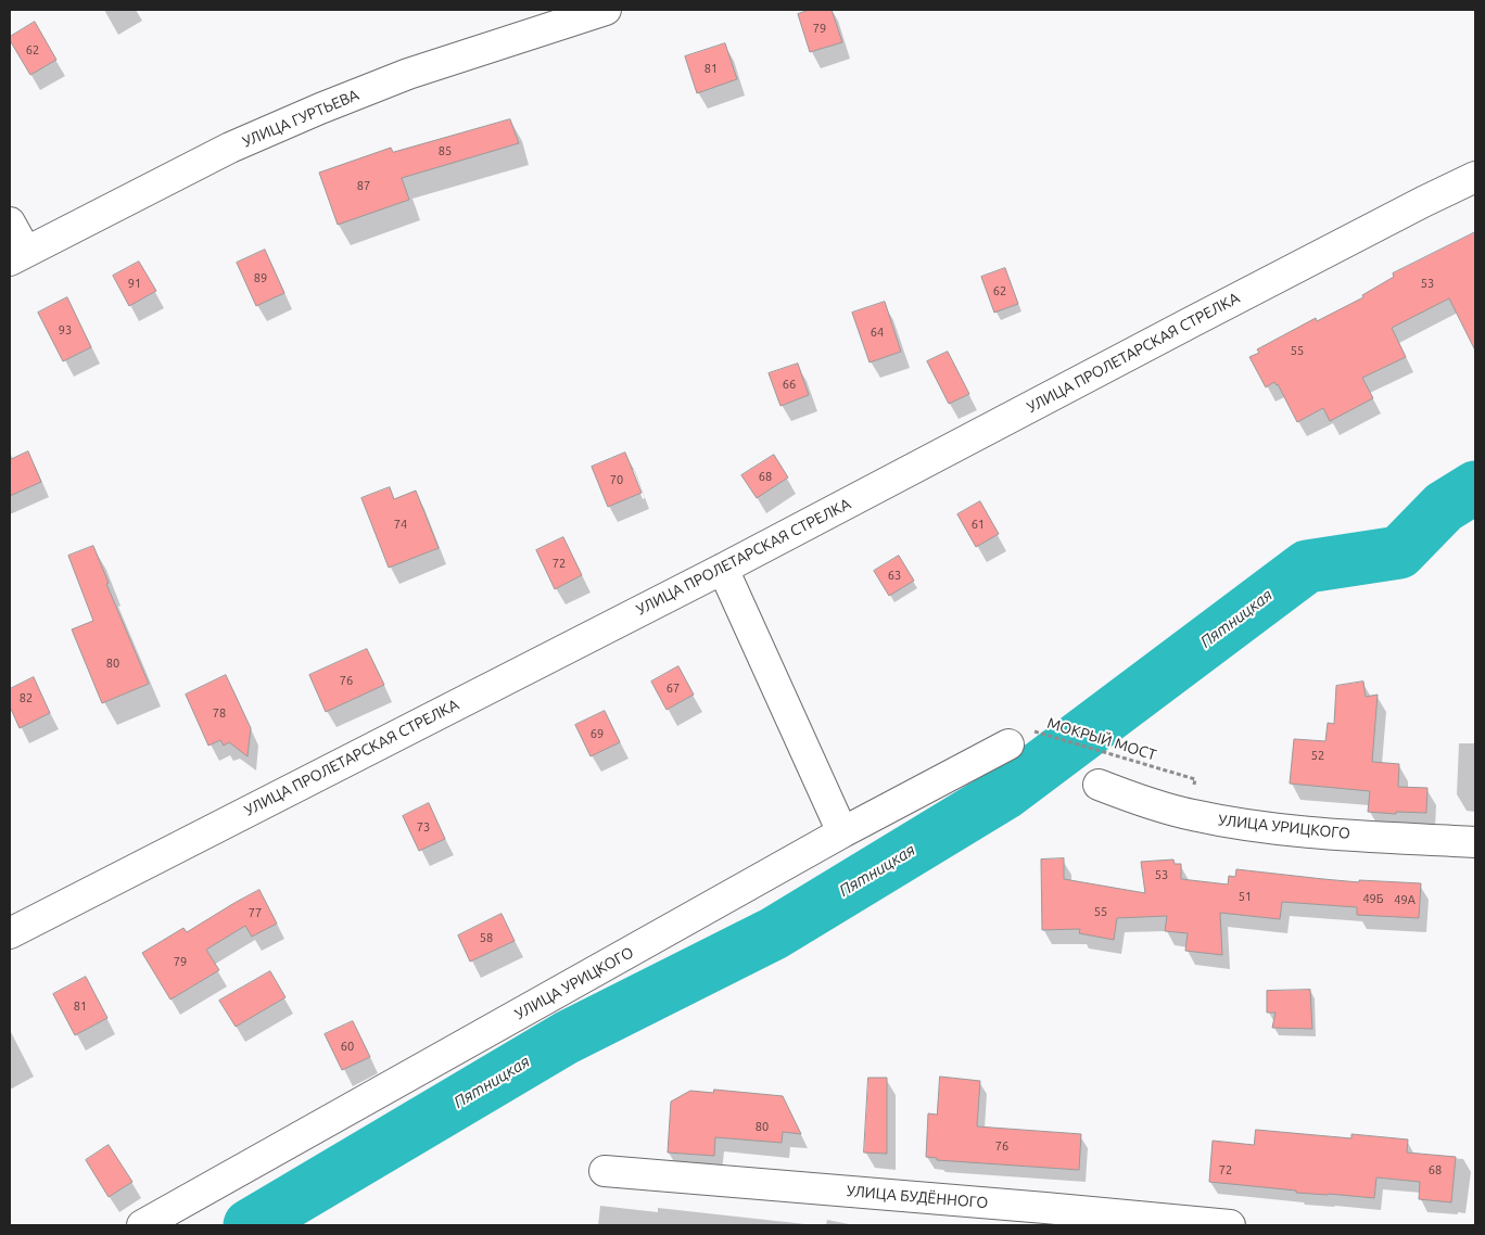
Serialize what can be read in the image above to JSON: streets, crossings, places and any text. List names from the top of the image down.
{
  "streets": {
    "street": [
      "УЛИЦА ГУРТЬЕВА",
      "УЛИЦА ПРОЛЕТАРСКАЯ СТРЕЛКА",
      "УЛИЦА УРИЦКОГО",
      "УЛИЦА БУДЁННОГО"
    ],
    "path": ["МОКРЫЙ МОСТ"]
  },
  "crossings": [
    ["МОКРЫЙ МОСТ", "УЛИЦА УРИЦКОГО"]
  ],
  "water": ["Пятницкая"],
  "house_numbers": [
    "79",
    "62",
    "81",
    "85",
    "87",
    "89",
    "91",
    "53",
    "62",
    "93",
    "64",
    "55",
    "66",
    "68",
    "70",
    "74",
    "61",
    "72",
    "63",
    "80",
    "76",
    "67",
    "82",
    "78",
    "69",
    "52",
    "73",
    "53",
    "51",
    "49Б",
    "49А",
    "55",
    "77",
    "58",
    "79",
    "81",
    "60",
    "80",
    "76",
    "72",
    "68"
  ]
}
